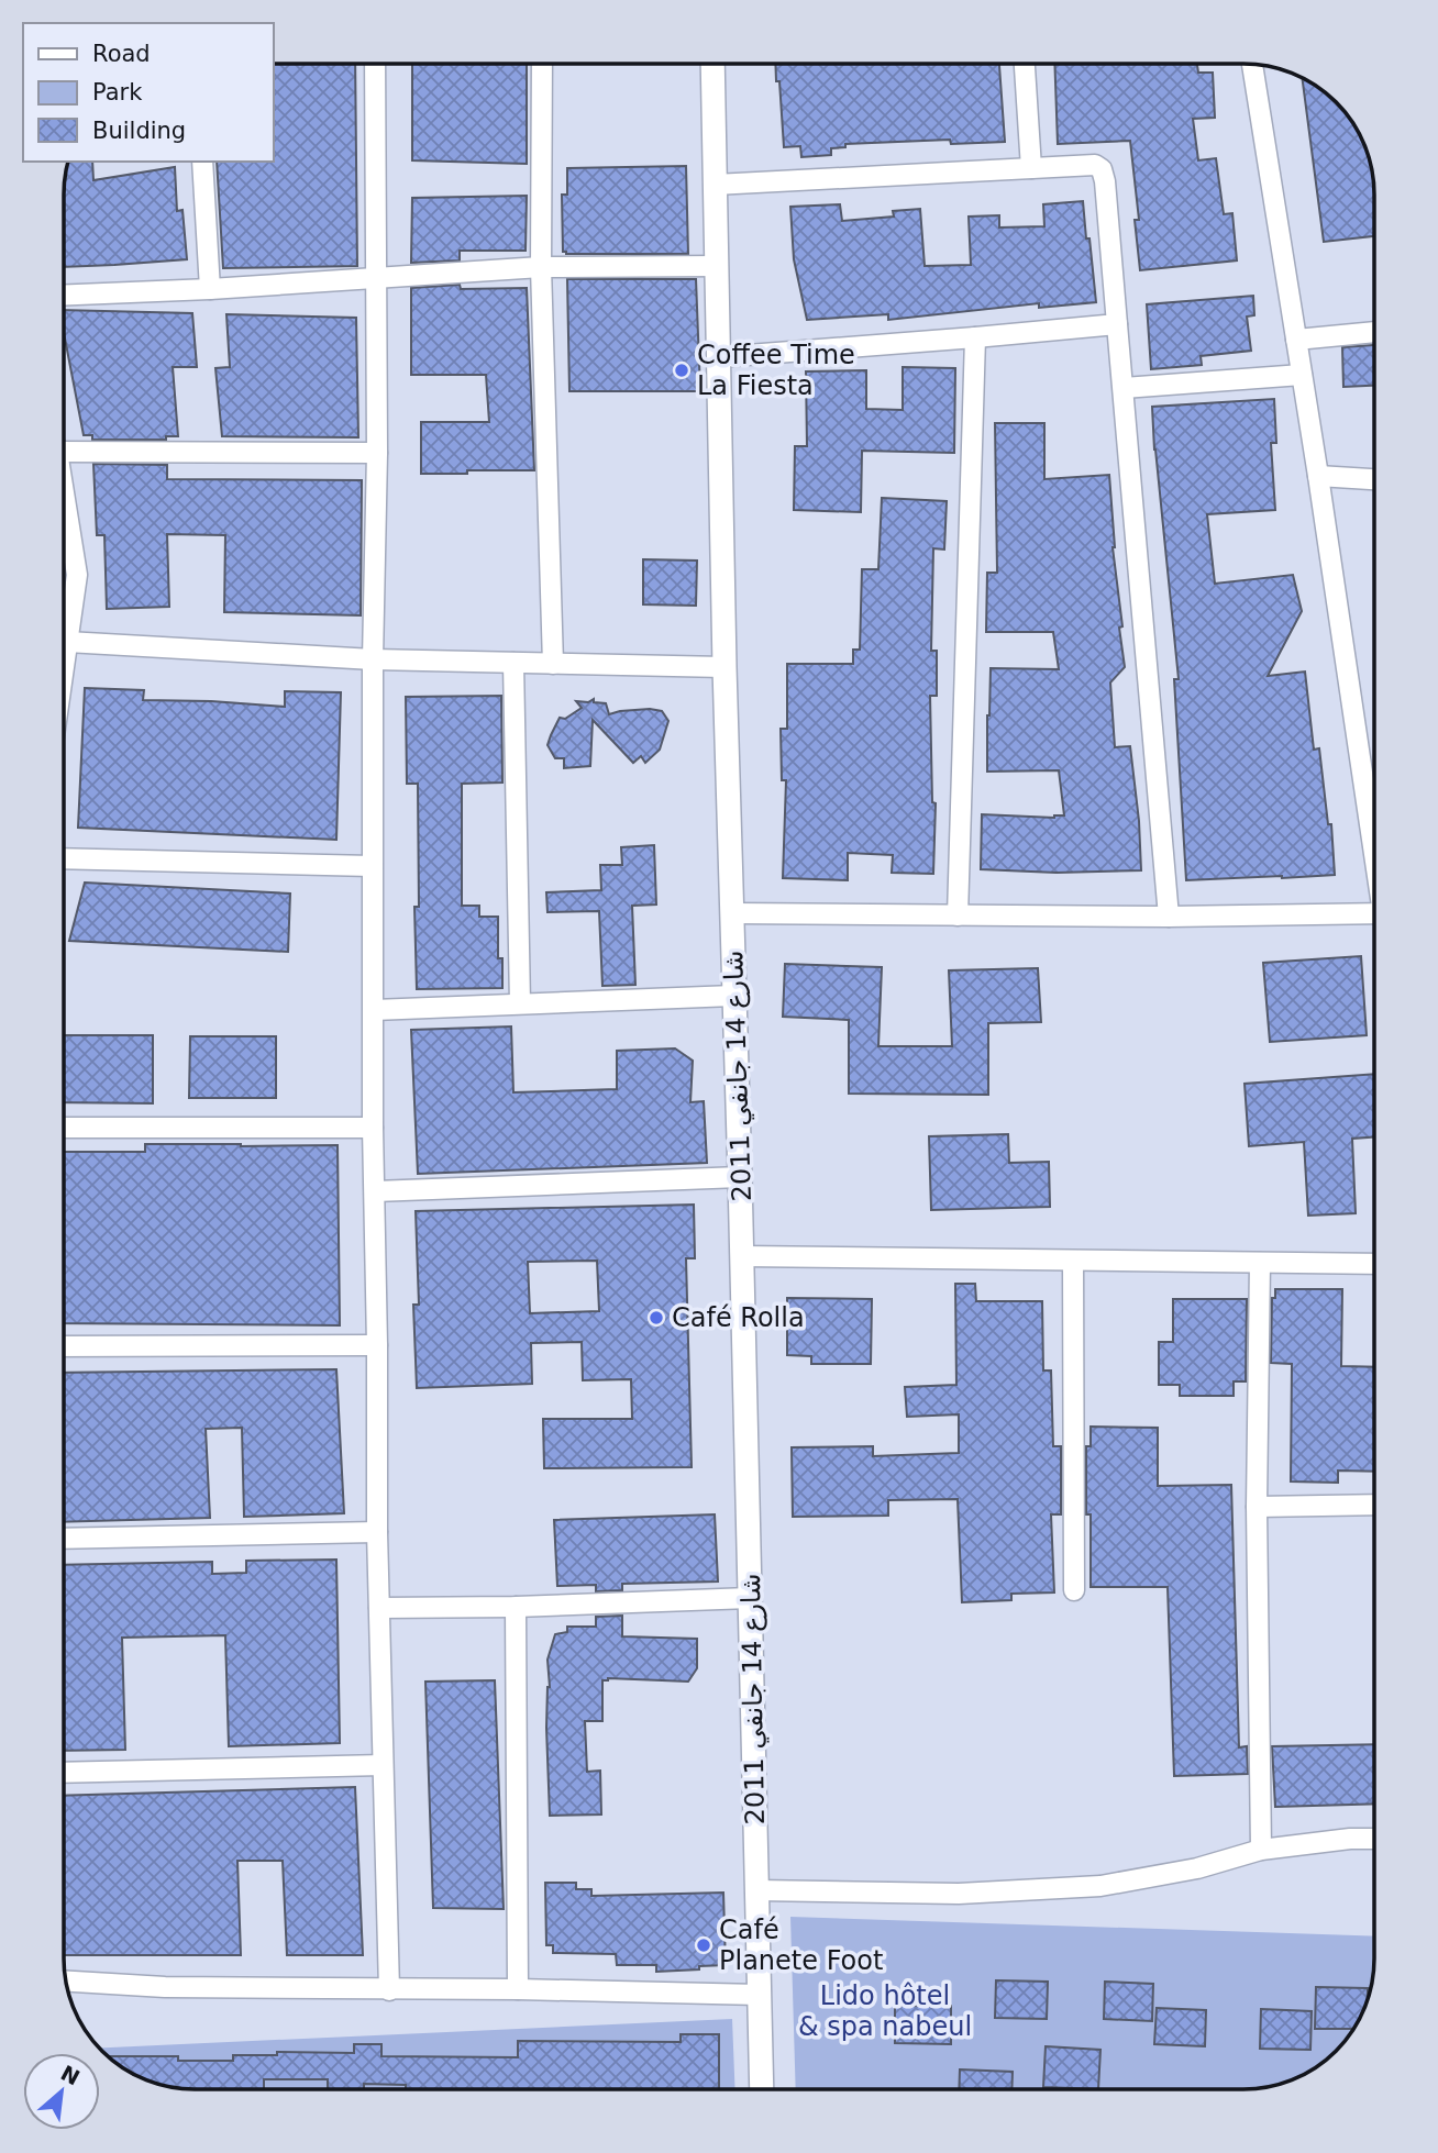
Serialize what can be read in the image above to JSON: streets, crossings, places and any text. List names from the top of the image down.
{
  "streets": {
    "street": ["شارع 14 جانفي 2011"]
  },
  "parks": ["Lido hôtel & spa nabeul"],
  "places": ["Coffee Time La Fiesta", "Café Rolla", "Café Planete Foot"],
  "legend": ["Road", "Park", "Building"],
  "north": "top right"
}
